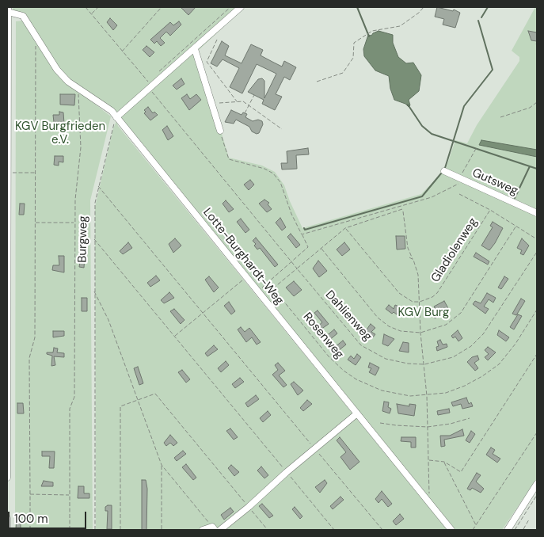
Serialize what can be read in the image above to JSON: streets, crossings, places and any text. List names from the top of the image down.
{
  "streets": {
    "street": ["Gutsweg", "Lotte-Burghardt-Weg"],
    "path": [
      "Burgweg",
      "Gladiolenweg",
      "Dahlienweg",
      "Rosenweg"
    ]
  },
  "crossings": [
    ["Burgweg", "Lotte-Burghardt-Weg"],
    ["Dahlienweg", "Rosenweg"]
  ],
  "parks": ["KGV Burgfrieden e.V.", "KGV Burg"],
  "scale_bar": "100 m"
}
